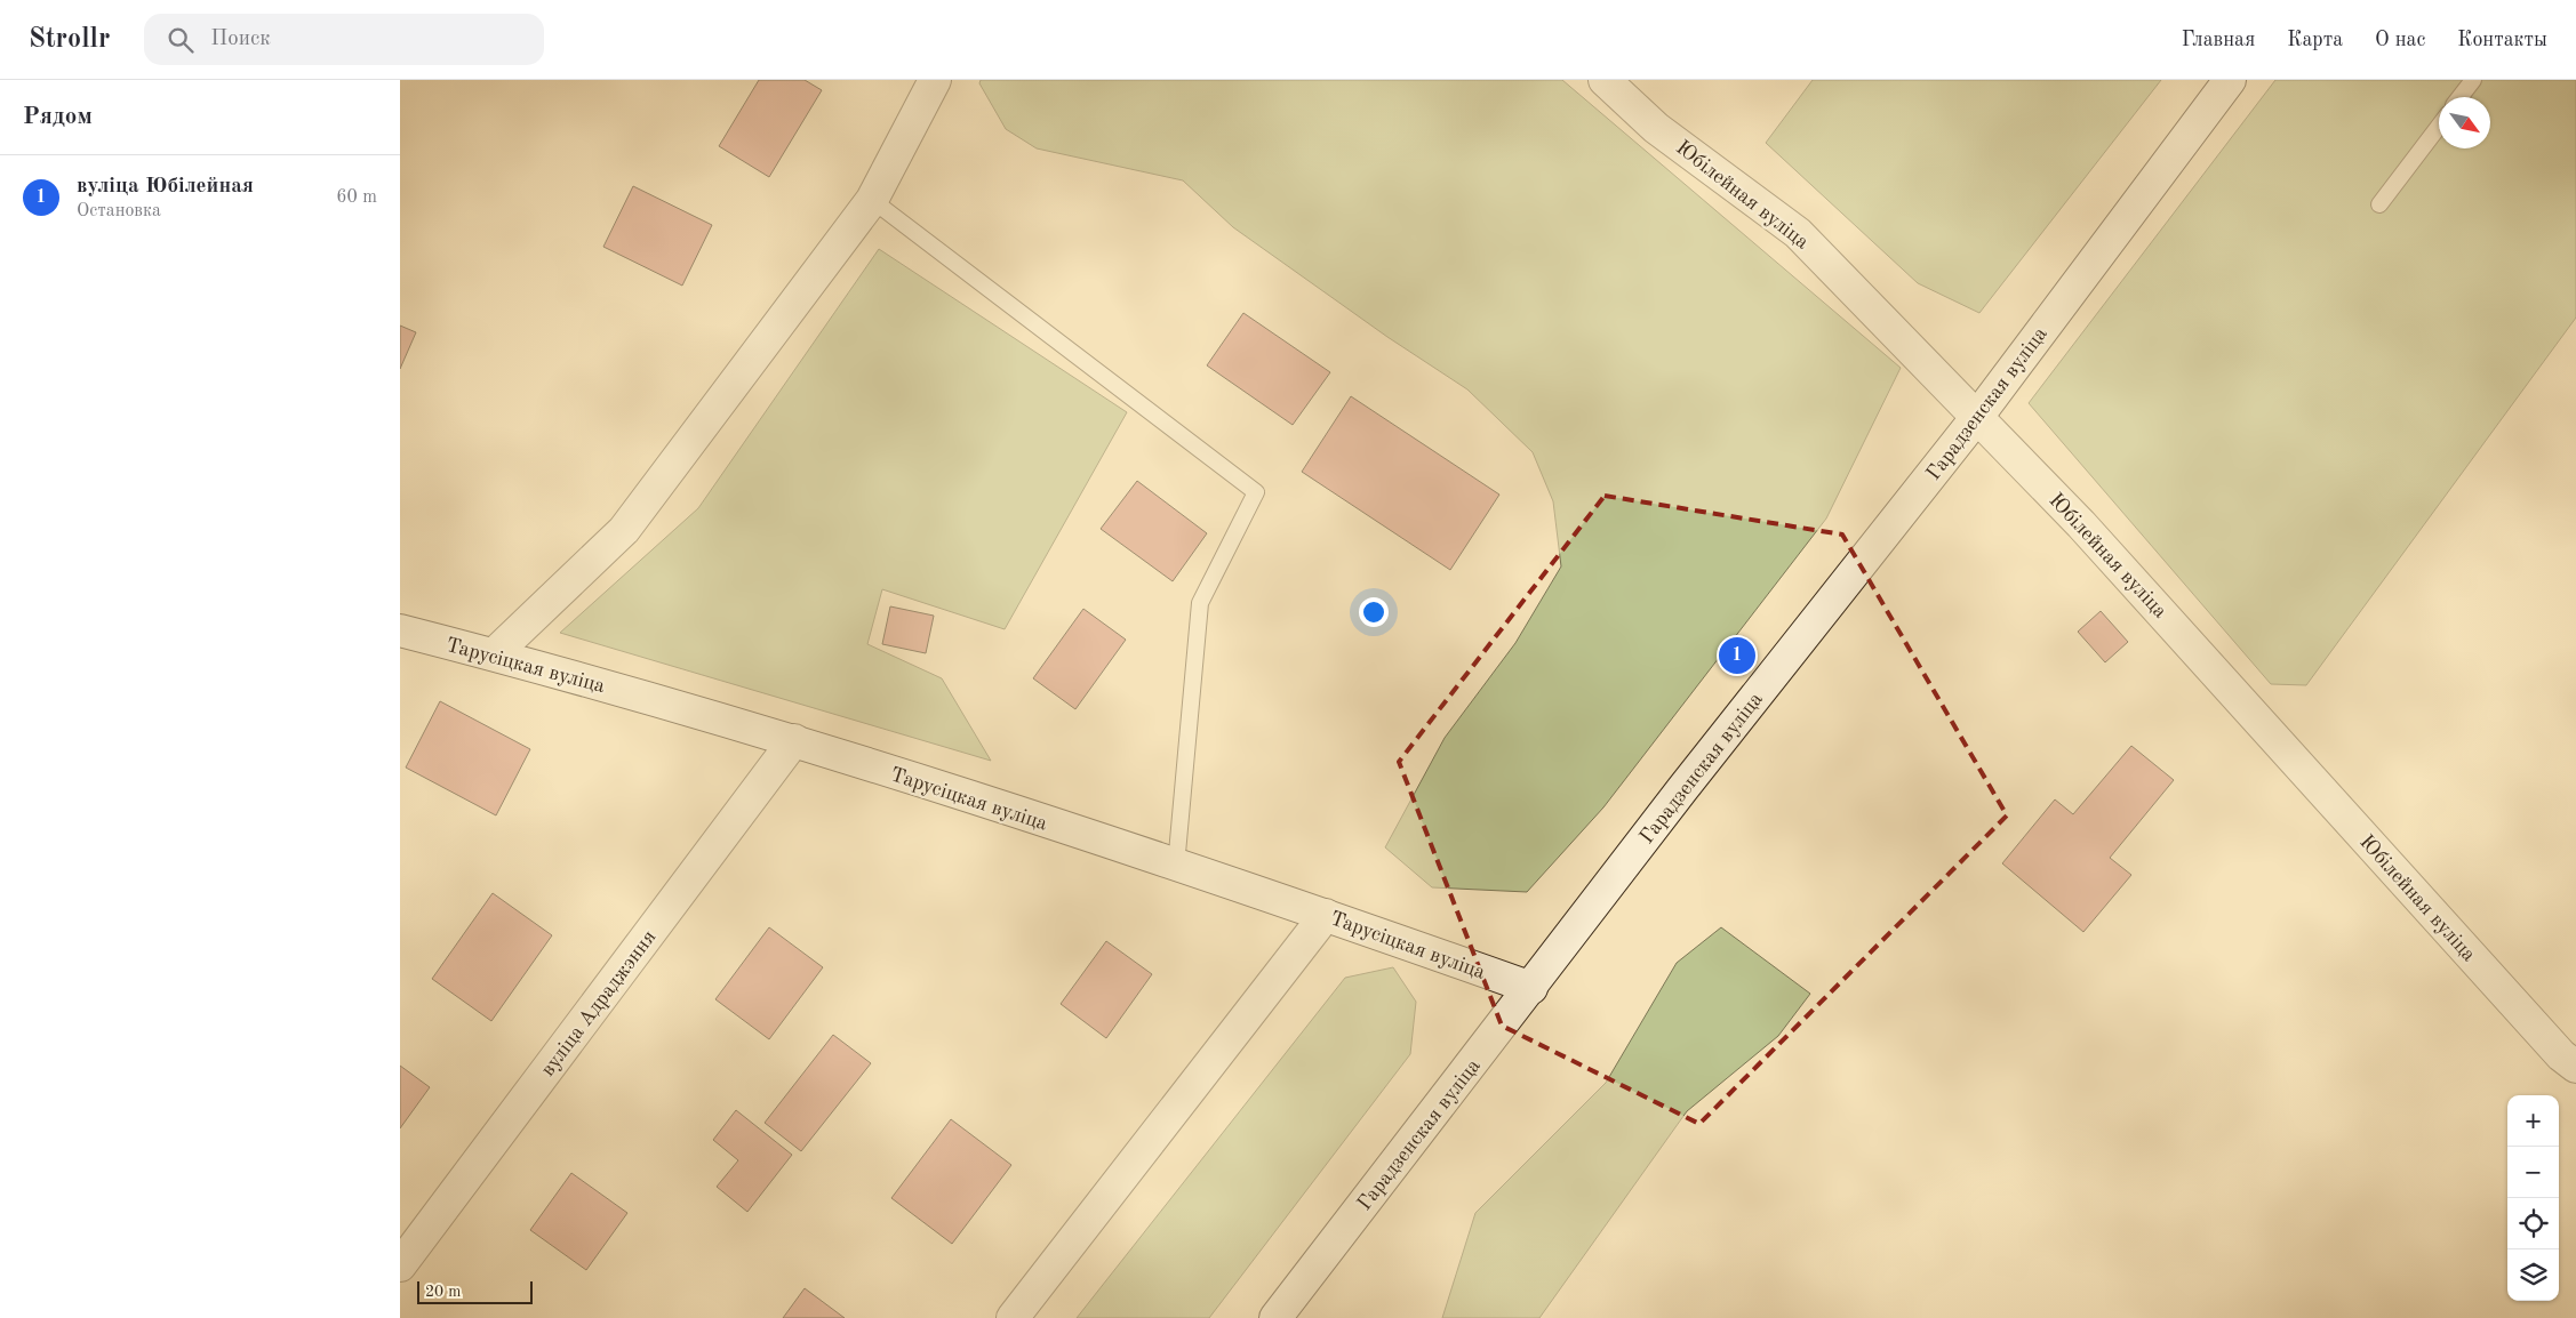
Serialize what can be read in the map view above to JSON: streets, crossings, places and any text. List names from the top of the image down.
{
  "streets": {
    "street": [
      "Юбілейная вуліца",
      "Гарадзенская вуліца",
      "Тарусіцкая вуліца",
      "вуліца Адраджэння"
    ]
  },
  "crossings": [
    ["Юбілейная вуліца", "Гарадзенская вуліца"],
    ["Гарадзенская вуліца", "Тарусіцкая вуліца"],
    ["Тарусіцкая вуліца", "вуліца Адраджэння"]
  ],
  "scale_bar": "20 m",
  "north": "bottom right",
  "page": {
    "header": "Strollr",
    "search": "Поиск",
    "nav": [
      "Главная",
      "Карта",
      "О нас",
      "Контакты"
    ],
    "heading": "Рядом",
    "list": [
      {
        "mark": "1",
        "name": "вуліца Юбілейная",
        "note": "Остановка",
        "value": "60 m"
      }
    ],
    "pins": "1",
    "map_buttons": ["+", "−"],
    "scale": "20 m"
  }
}
